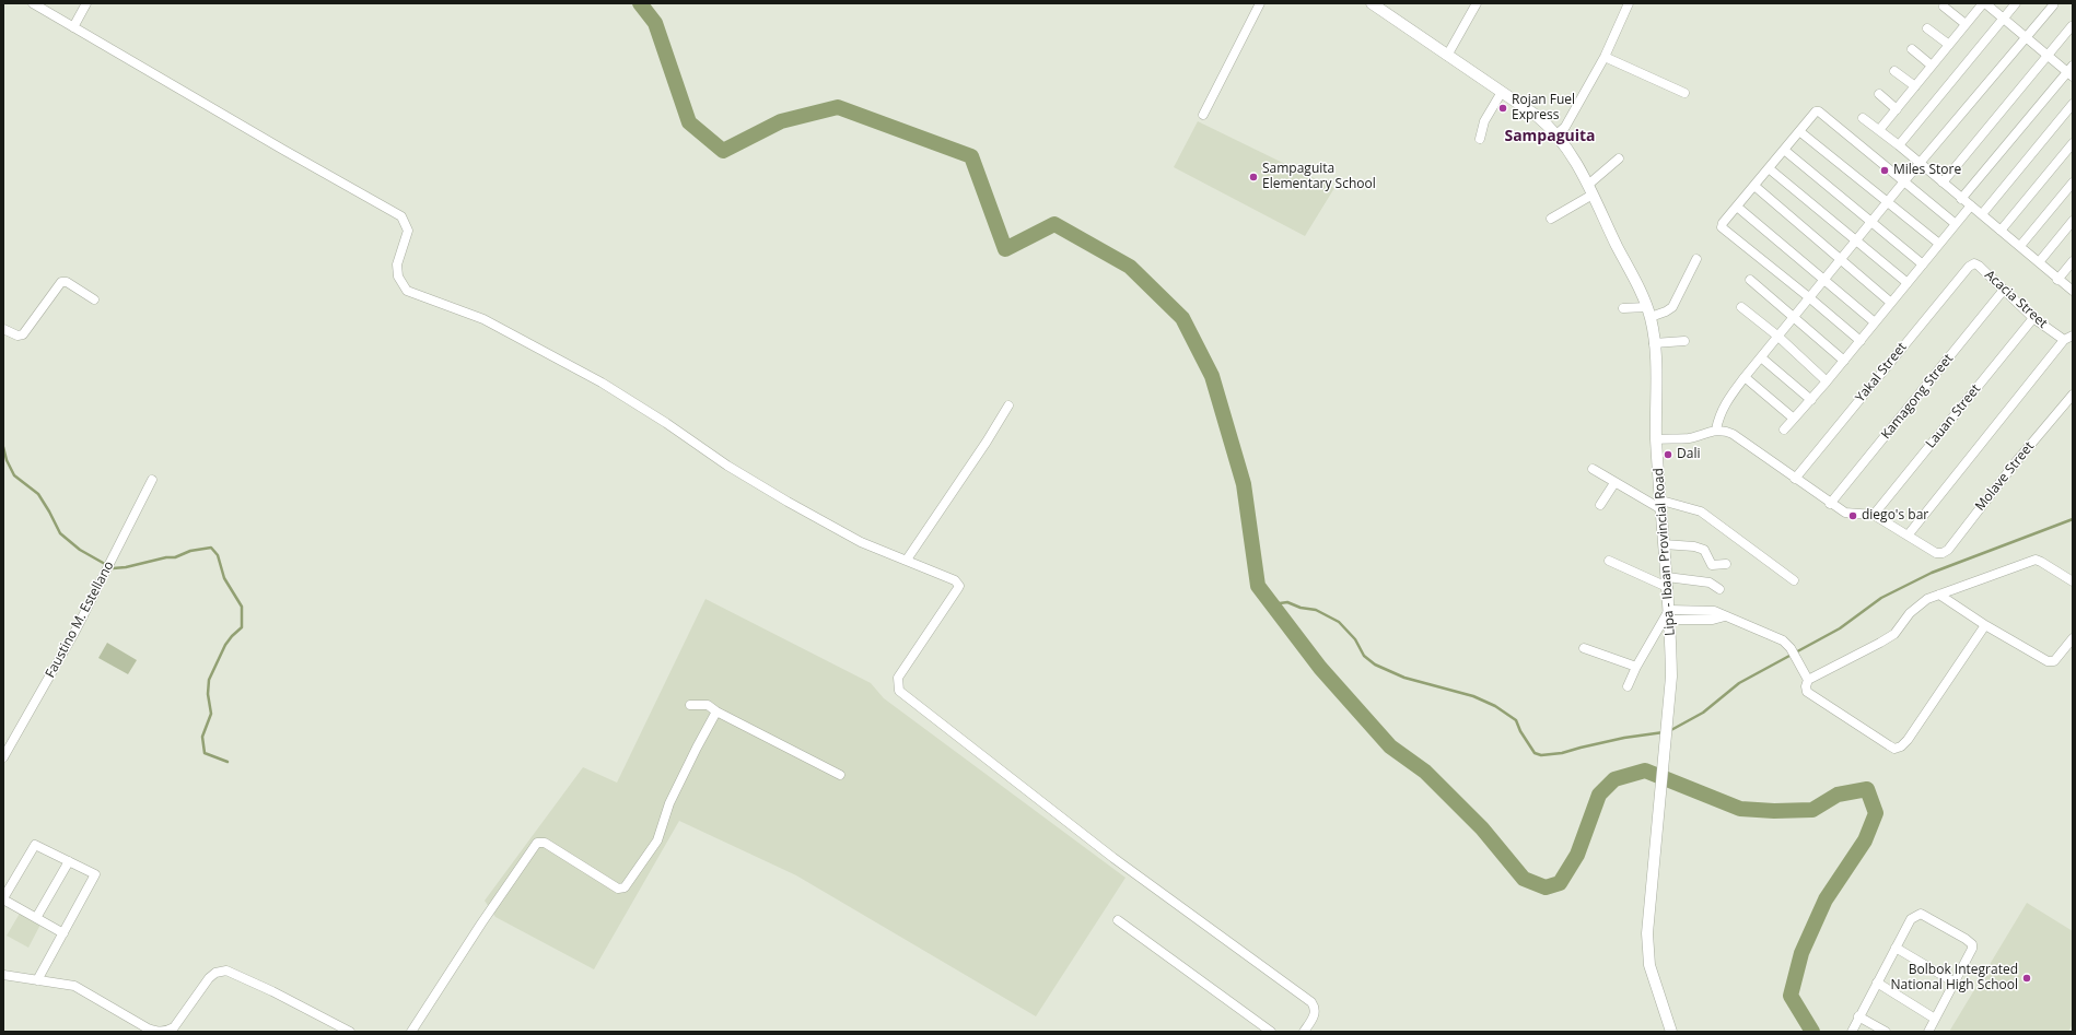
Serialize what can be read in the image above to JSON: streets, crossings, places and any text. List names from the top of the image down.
{
  "streets": {
    "main road": ["Lipa - Ibaan Provincial Road"],
    "street": [
      "Acacia Street",
      "Yakal Street",
      "Kamagong Street",
      "Lauan Street",
      "Molave Street",
      "Faustino M. Estellano"
    ]
  },
  "crossings": [
    ["Acacia Street", "Yakal Street"],
    ["Acacia Street", "Kamagong Street"],
    ["Acacia Street", "Lauan Street"]
  ],
  "districts": ["Sampaguita"],
  "places": [
    "Rojan Fuel Express",
    "Miles Store",
    "Sampaguita Elementary School",
    "Dali",
    "diego's bar",
    "Bolbok Integrated National High School"
  ]
}
